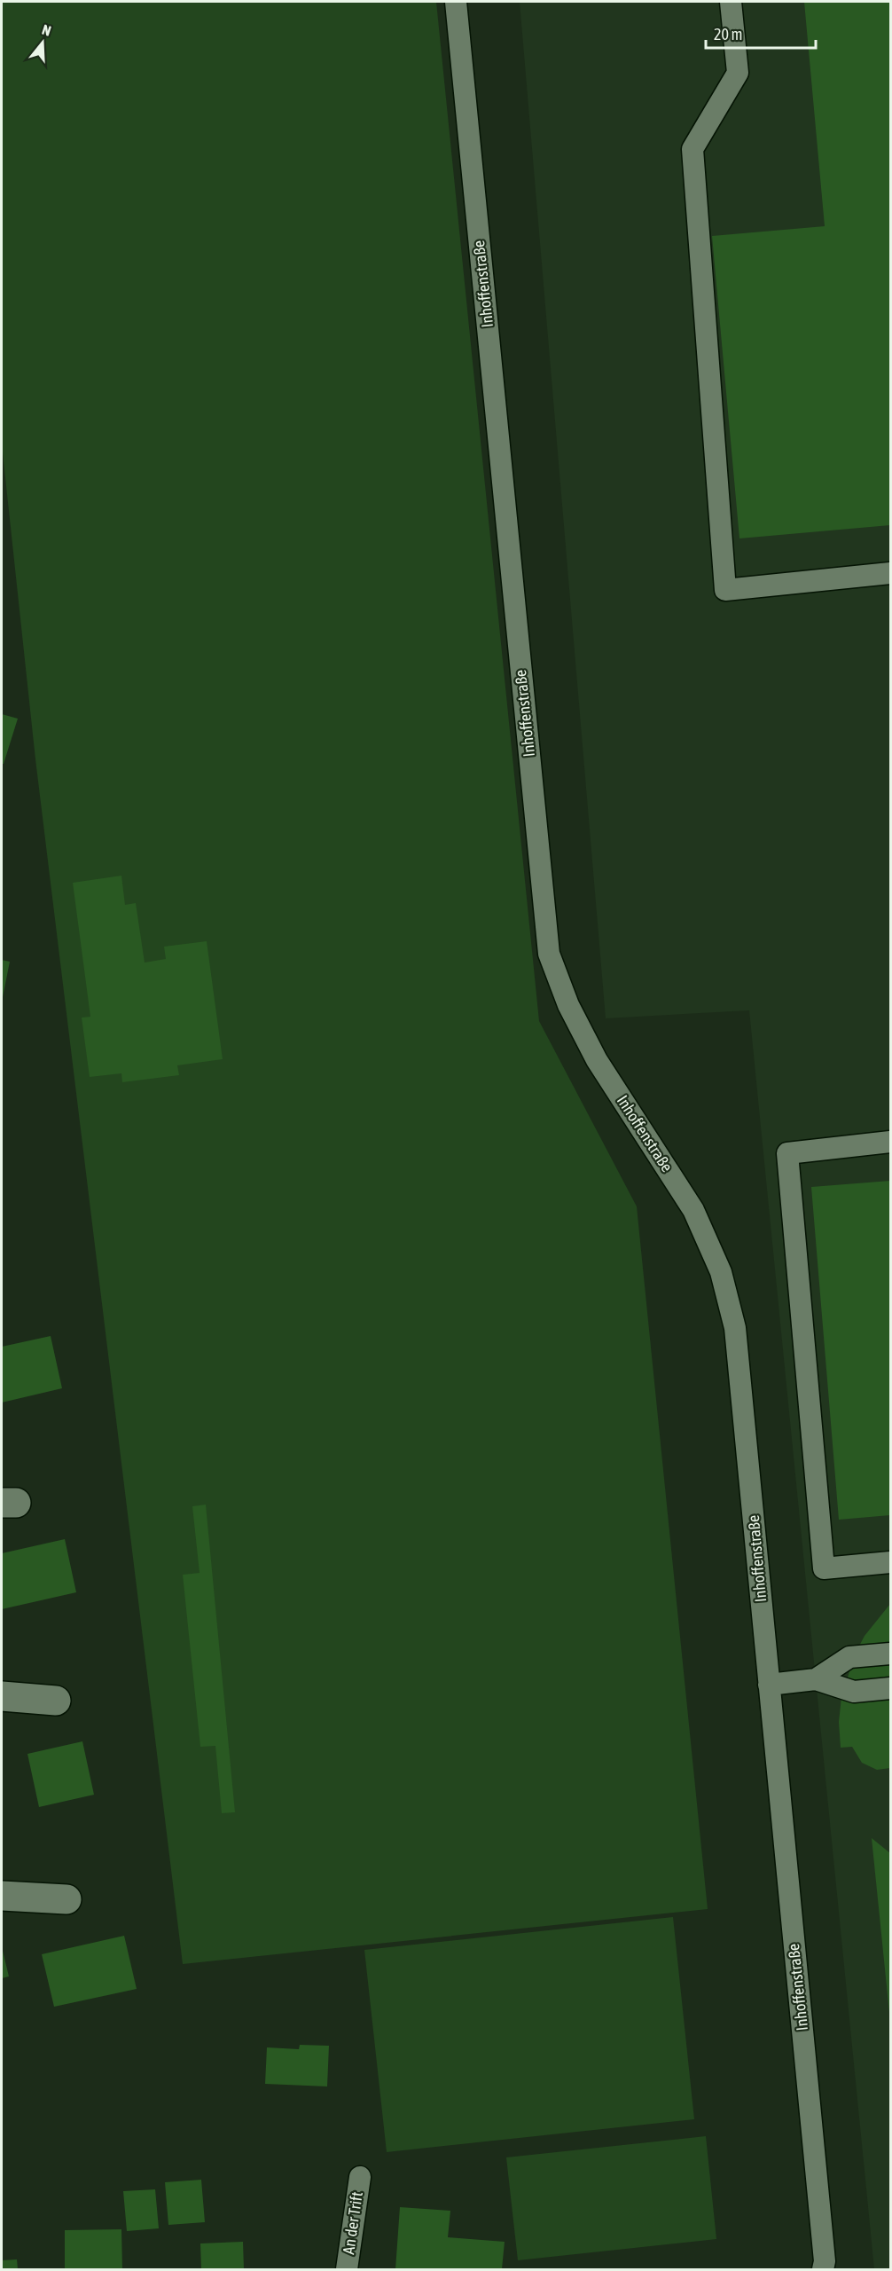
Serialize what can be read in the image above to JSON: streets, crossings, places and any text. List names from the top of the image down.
{
  "streets": {
    "lane": ["Inhoffenstraße", "An der Trift"]
  },
  "scale_bar": "20 m",
  "north": "top"
}
